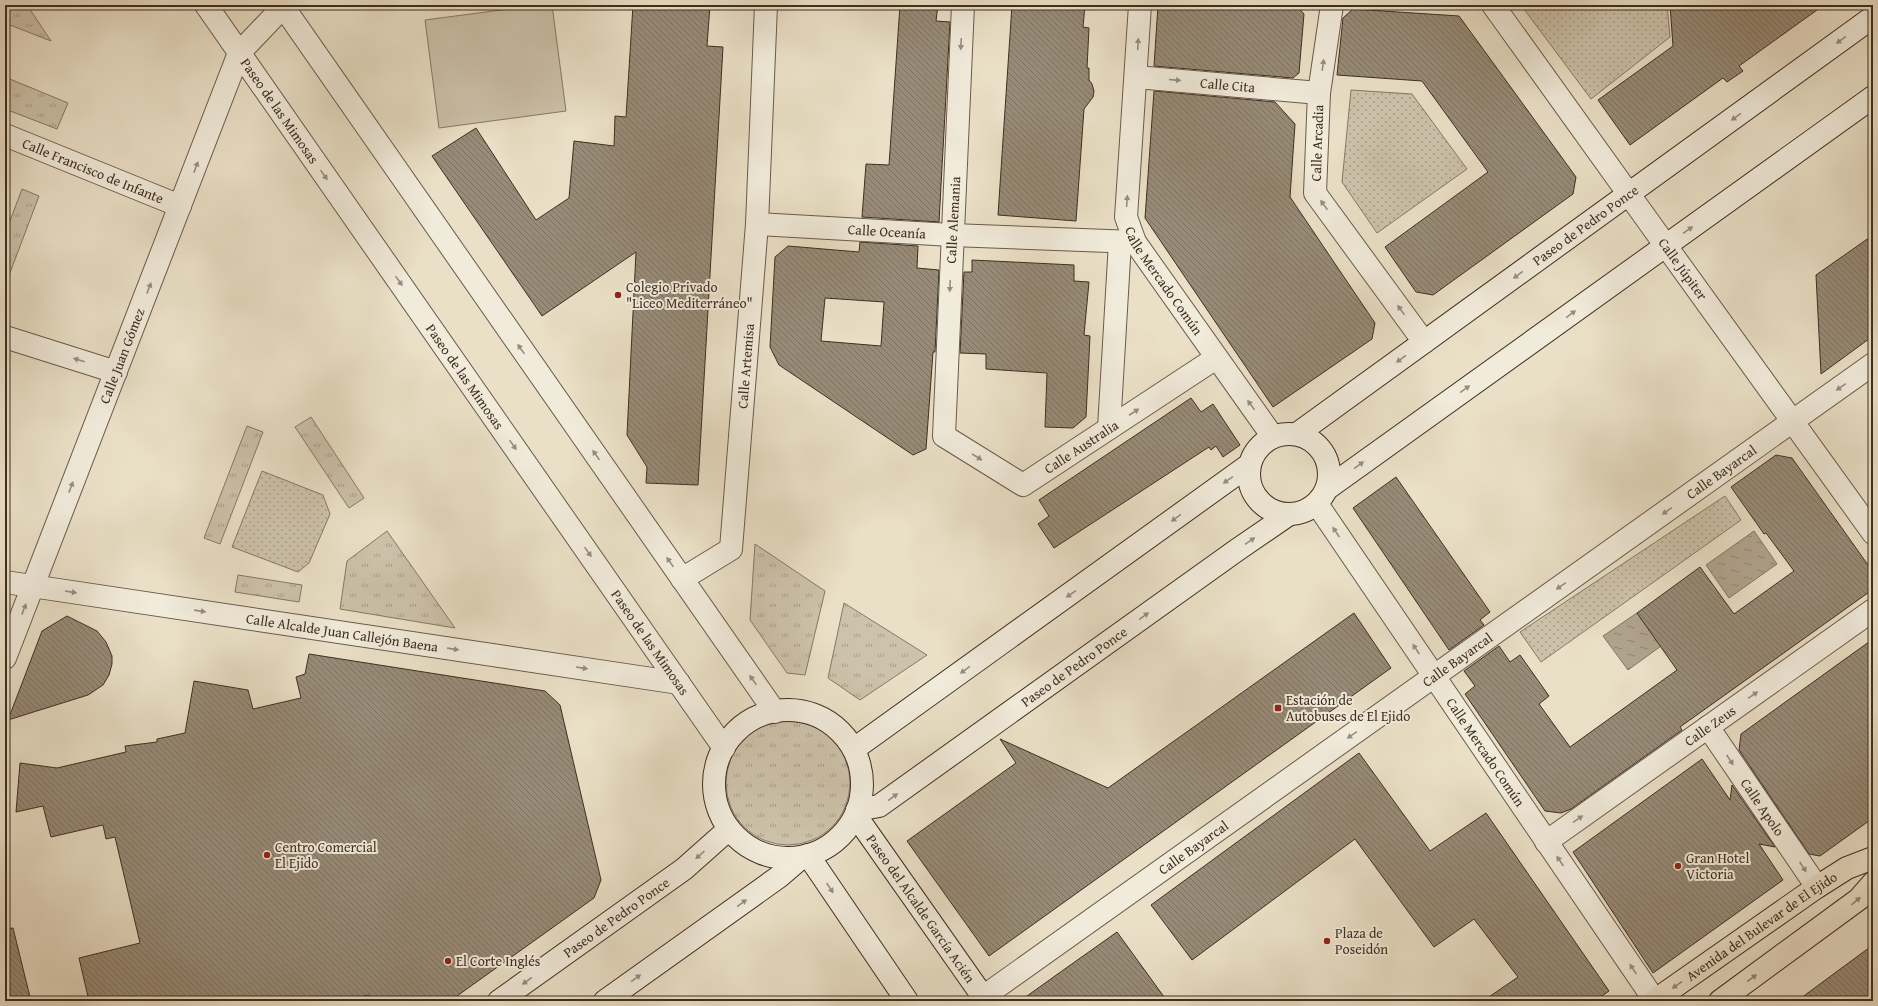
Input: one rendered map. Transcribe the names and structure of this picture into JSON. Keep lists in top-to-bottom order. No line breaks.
{"streets":{"main road":["Avenida del Bulevar de El Ejido"],"street":["Calle Cita","Paseo de las Mimosas","Calle Arcadia","Calle Francisco de Infante","Calle Alemania","Paseo de Pedro Ponce","Calle Oceanía","Calle Júpiter","Calle Mercado Común","Calle Juan Gómez","Calle Artemisa","Calle Australia","Calle Bayarcal","Calle Alcalde Juan Callejón Baena","Calle Zeus","Calle Apolo","Paseo del Alcalde García Acién"]},"crossings":[["Calle Cita","Calle Arcadia"],["Calle Cita","Calle Mercado Común"],["Paseo de las Mimosas","Calle Juan Gómez"],["Paseo de las Mimosas","Calle Alcalde Juan Callejón Baena"],["Calle Arcadia","Paseo de Pedro Ponce"],["Calle Francisco de Infante","Calle Juan Gómez"],["Calle Alemania","Calle Oceanía"],["Calle Alemania","Calle Australia"],["Paseo de Pedro Ponce","Calle Júpiter"],["Paseo de Pedro Ponce","Calle Mercado Común"],["Paseo de Pedro Ponce","Paseo del Alcalde García Acién"],["Calle Oceanía","Calle Mercado Común"],["Calle Oceanía","Calle Artemisa"],["Calle Júpiter","Calle Bayarcal"],["Calle Mercado Común","Calle Australia"],["Calle Mercado Común","Calle Bayarcal"],["Calle Mercado Común","Calle Zeus"],["Calle Mercado Común","Avenida del Bulevar de El Ejido"],["Calle Juan Gómez","Calle Alcalde Juan Callejón Baena"],["Calle Bayarcal","Paseo del Alcalde García Acién"],["Calle Zeus","Calle Apolo"],["Calle Apolo","Avenida del Bulevar de El Ejido"]],"one_way":["Calle Cita","Calle Arcadia","Calle Alemania","Calle Mercado Común","Calle Juan Gómez","Calle Bayarcal","Calle Alcalde Juan Callejón Baena","Calle Zeus","Calle Apolo"],"places":{"other":["Colegio Privado \"Liceo Mediterráneo\"","Centro Comercial El Ejido","Gran Hotel Victoria","Plaza de Poseidón","El Corte Inglés"],"transit":["Estación de Autobuses de El Ejido"]}}
